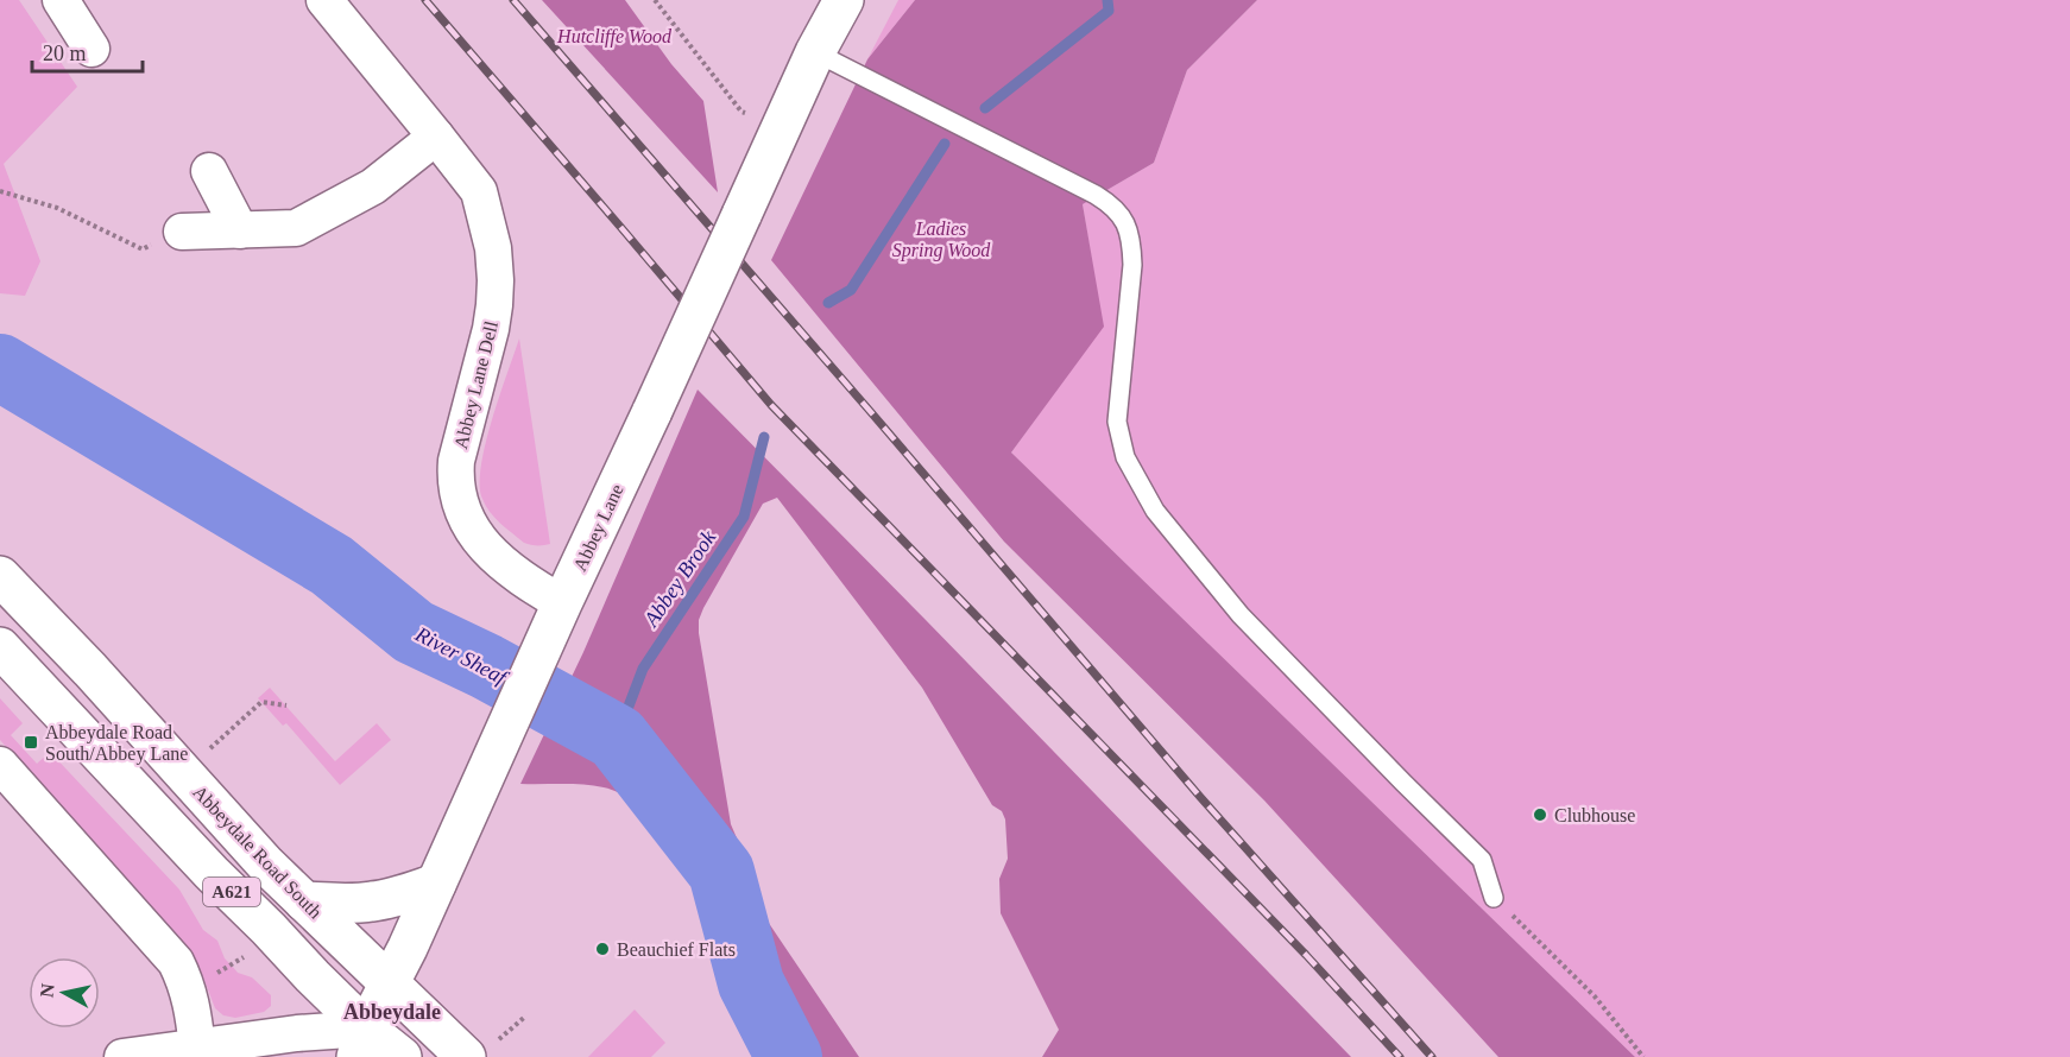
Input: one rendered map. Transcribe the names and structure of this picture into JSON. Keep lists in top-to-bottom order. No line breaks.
{"streets":{"main road":["Abbey Lane","Abbeydale Road South","A621"],"street":["Abbey Lane Dell"]},"crossings":[["Abbey Lane Dell","Abbey Lane"],["Abbey Lane","Abbeydale Road South"],["Abbey Lane","A621"]],"districts":["Abbeydale"],"water":["Abbey Brook","River Sheaf"],"parks":["Hutcliffe Wood","Ladies Spring Wood"],"places":{"transit":["Abbeydale Road South/Abbey Lane"],"other":["Clubhouse","Beauchief Flats"]},"scale_bar":"20 m","north":"left"}
